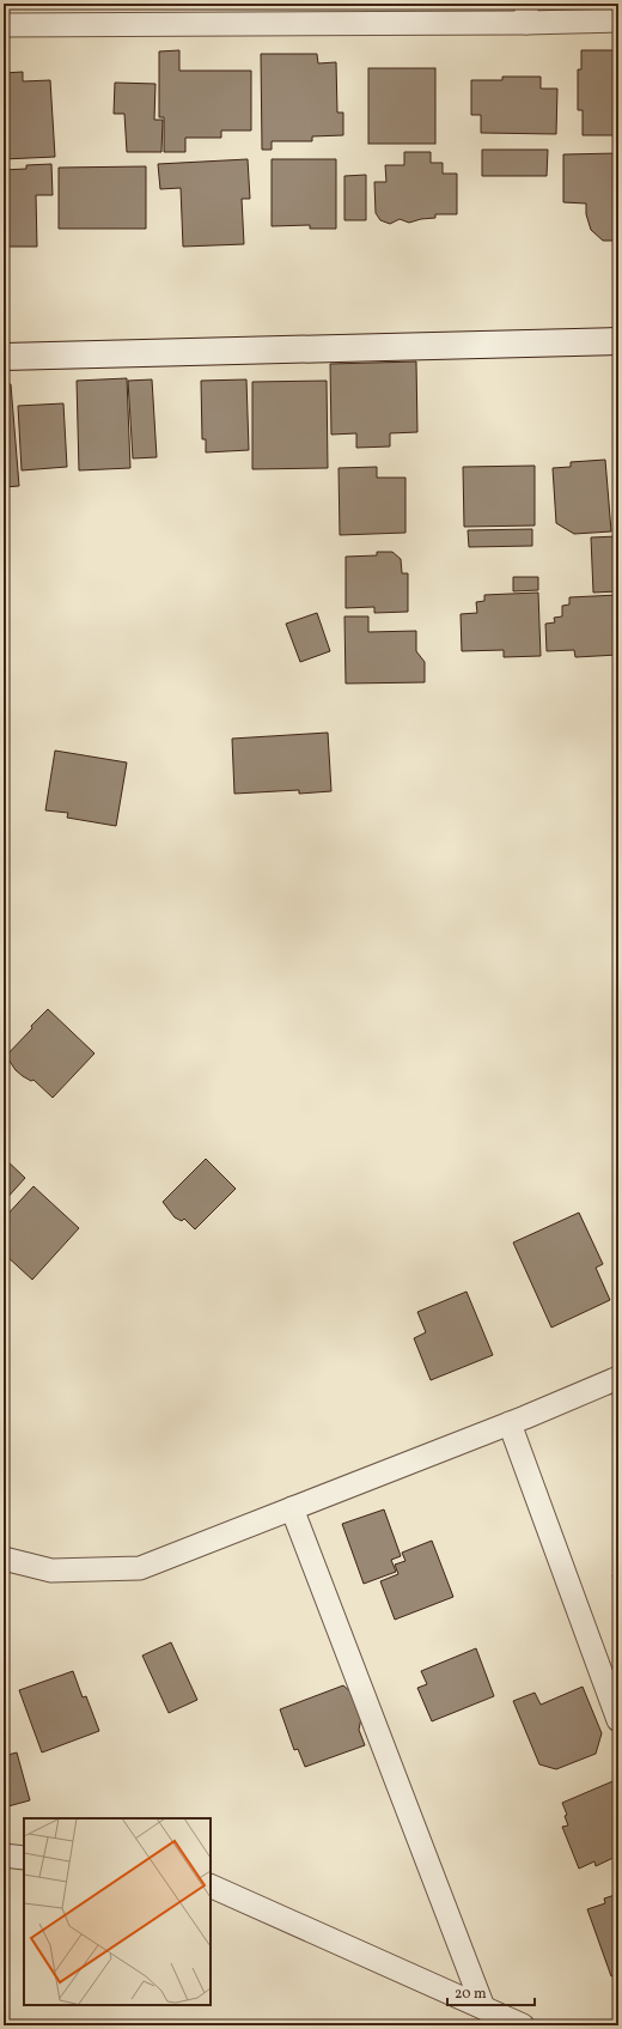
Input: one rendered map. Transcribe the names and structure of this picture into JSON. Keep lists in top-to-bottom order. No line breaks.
{"scale_bar":"20 m"}
